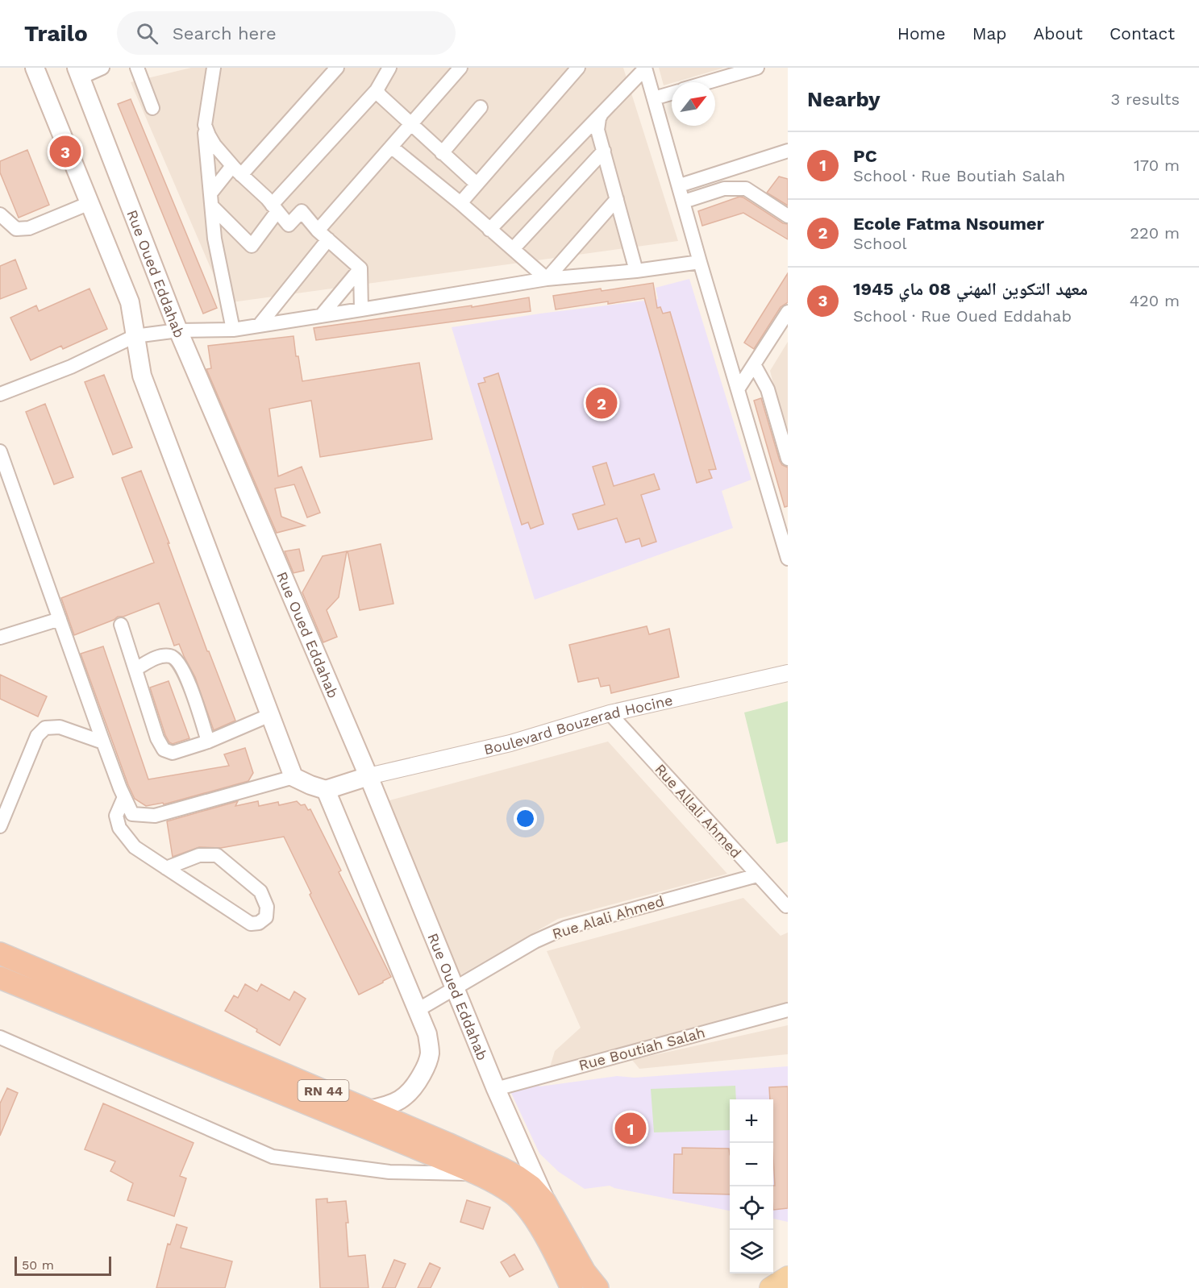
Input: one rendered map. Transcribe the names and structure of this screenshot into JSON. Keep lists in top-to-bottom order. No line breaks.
{"streets":{"highway":["RN 44"],"main road":["Rue Oued Eddahab"],"street":["Boulevard Bouzerad Hocine","Rue Allali Ahmed","Rue Alali Ahmed","Rue Boutiah Salah"]},"crossings":[["Rue Oued Eddahab","Boulevard Bouzerad Hocine"],["Rue Oued Eddahab","Rue Alali Ahmed"],["Rue Oued Eddahab","Rue Boutiah Salah"],["Rue Oued Eddahab","RN 44"],["Boulevard Bouzerad Hocine","Rue Allali Ahmed"],["Rue Allali Ahmed","Rue Alali Ahmed"]],"scale_bar":"50 m","north":"top right","page":{"header":"Trailo","search":"Search here","nav":["Home","Map","About","Contact"],"heading":["Nearby","3 results"],"list":[{"mark":"1","name":"PC","note":"School · Rue Boutiah Salah","value":"170 m"},{"mark":"2","name":"Ecole Fatma Nsoumer","note":"School","value":"220 m"},{"mark":"3","name":"معهد التكوين المهني 08 ماي 1945","note":"School · Rue Oued Eddahab","value":"420 m"}],"pins":["3","2","1"],"map_buttons":["+","−"],"scale":"50 m"}}
